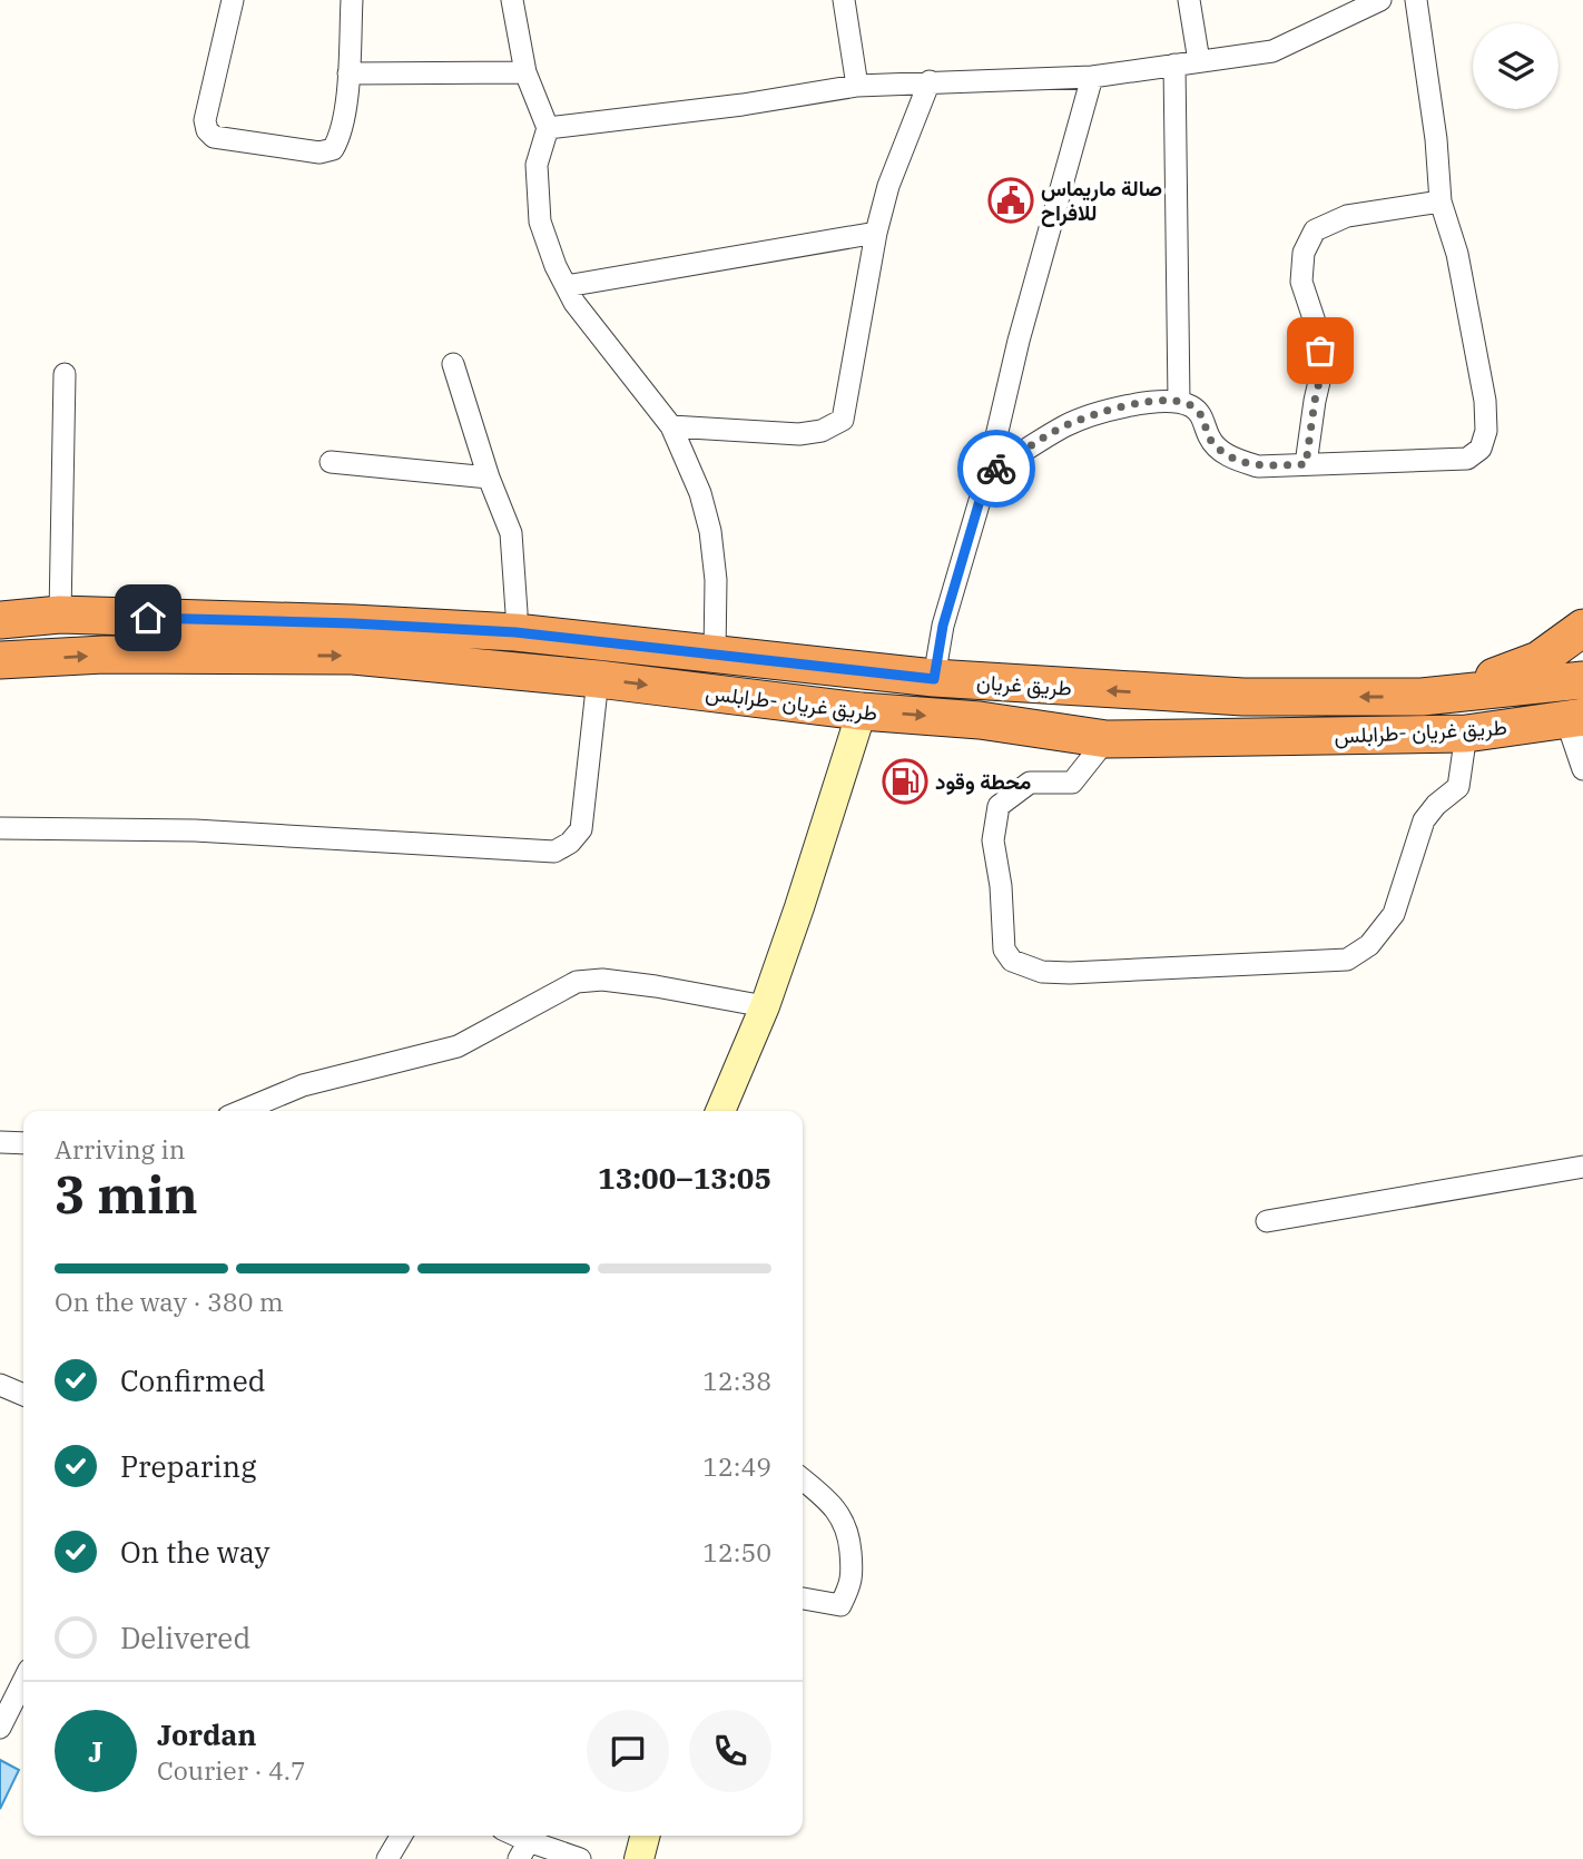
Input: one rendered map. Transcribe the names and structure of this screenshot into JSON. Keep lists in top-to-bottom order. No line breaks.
{"streets":{"highway":["طريق غريان","طريق غريان -طرابلس"]},"one_way":["طريق غريان -طرابلس"],"places":{"public building":["صالة ماريماس للافراح"],"fuel station":["محطة وقود"]},"page":{"heading":["3 min","Arriving in","13:00–13:05"],"panel":["Jordan","Courier · 4.7"],"bar":"On the way · 380 m","list":[["Confirmed","12:38"],["Preparing","12:49"],["On the way","12:50"],"Delivered"],"round":"J"}}
